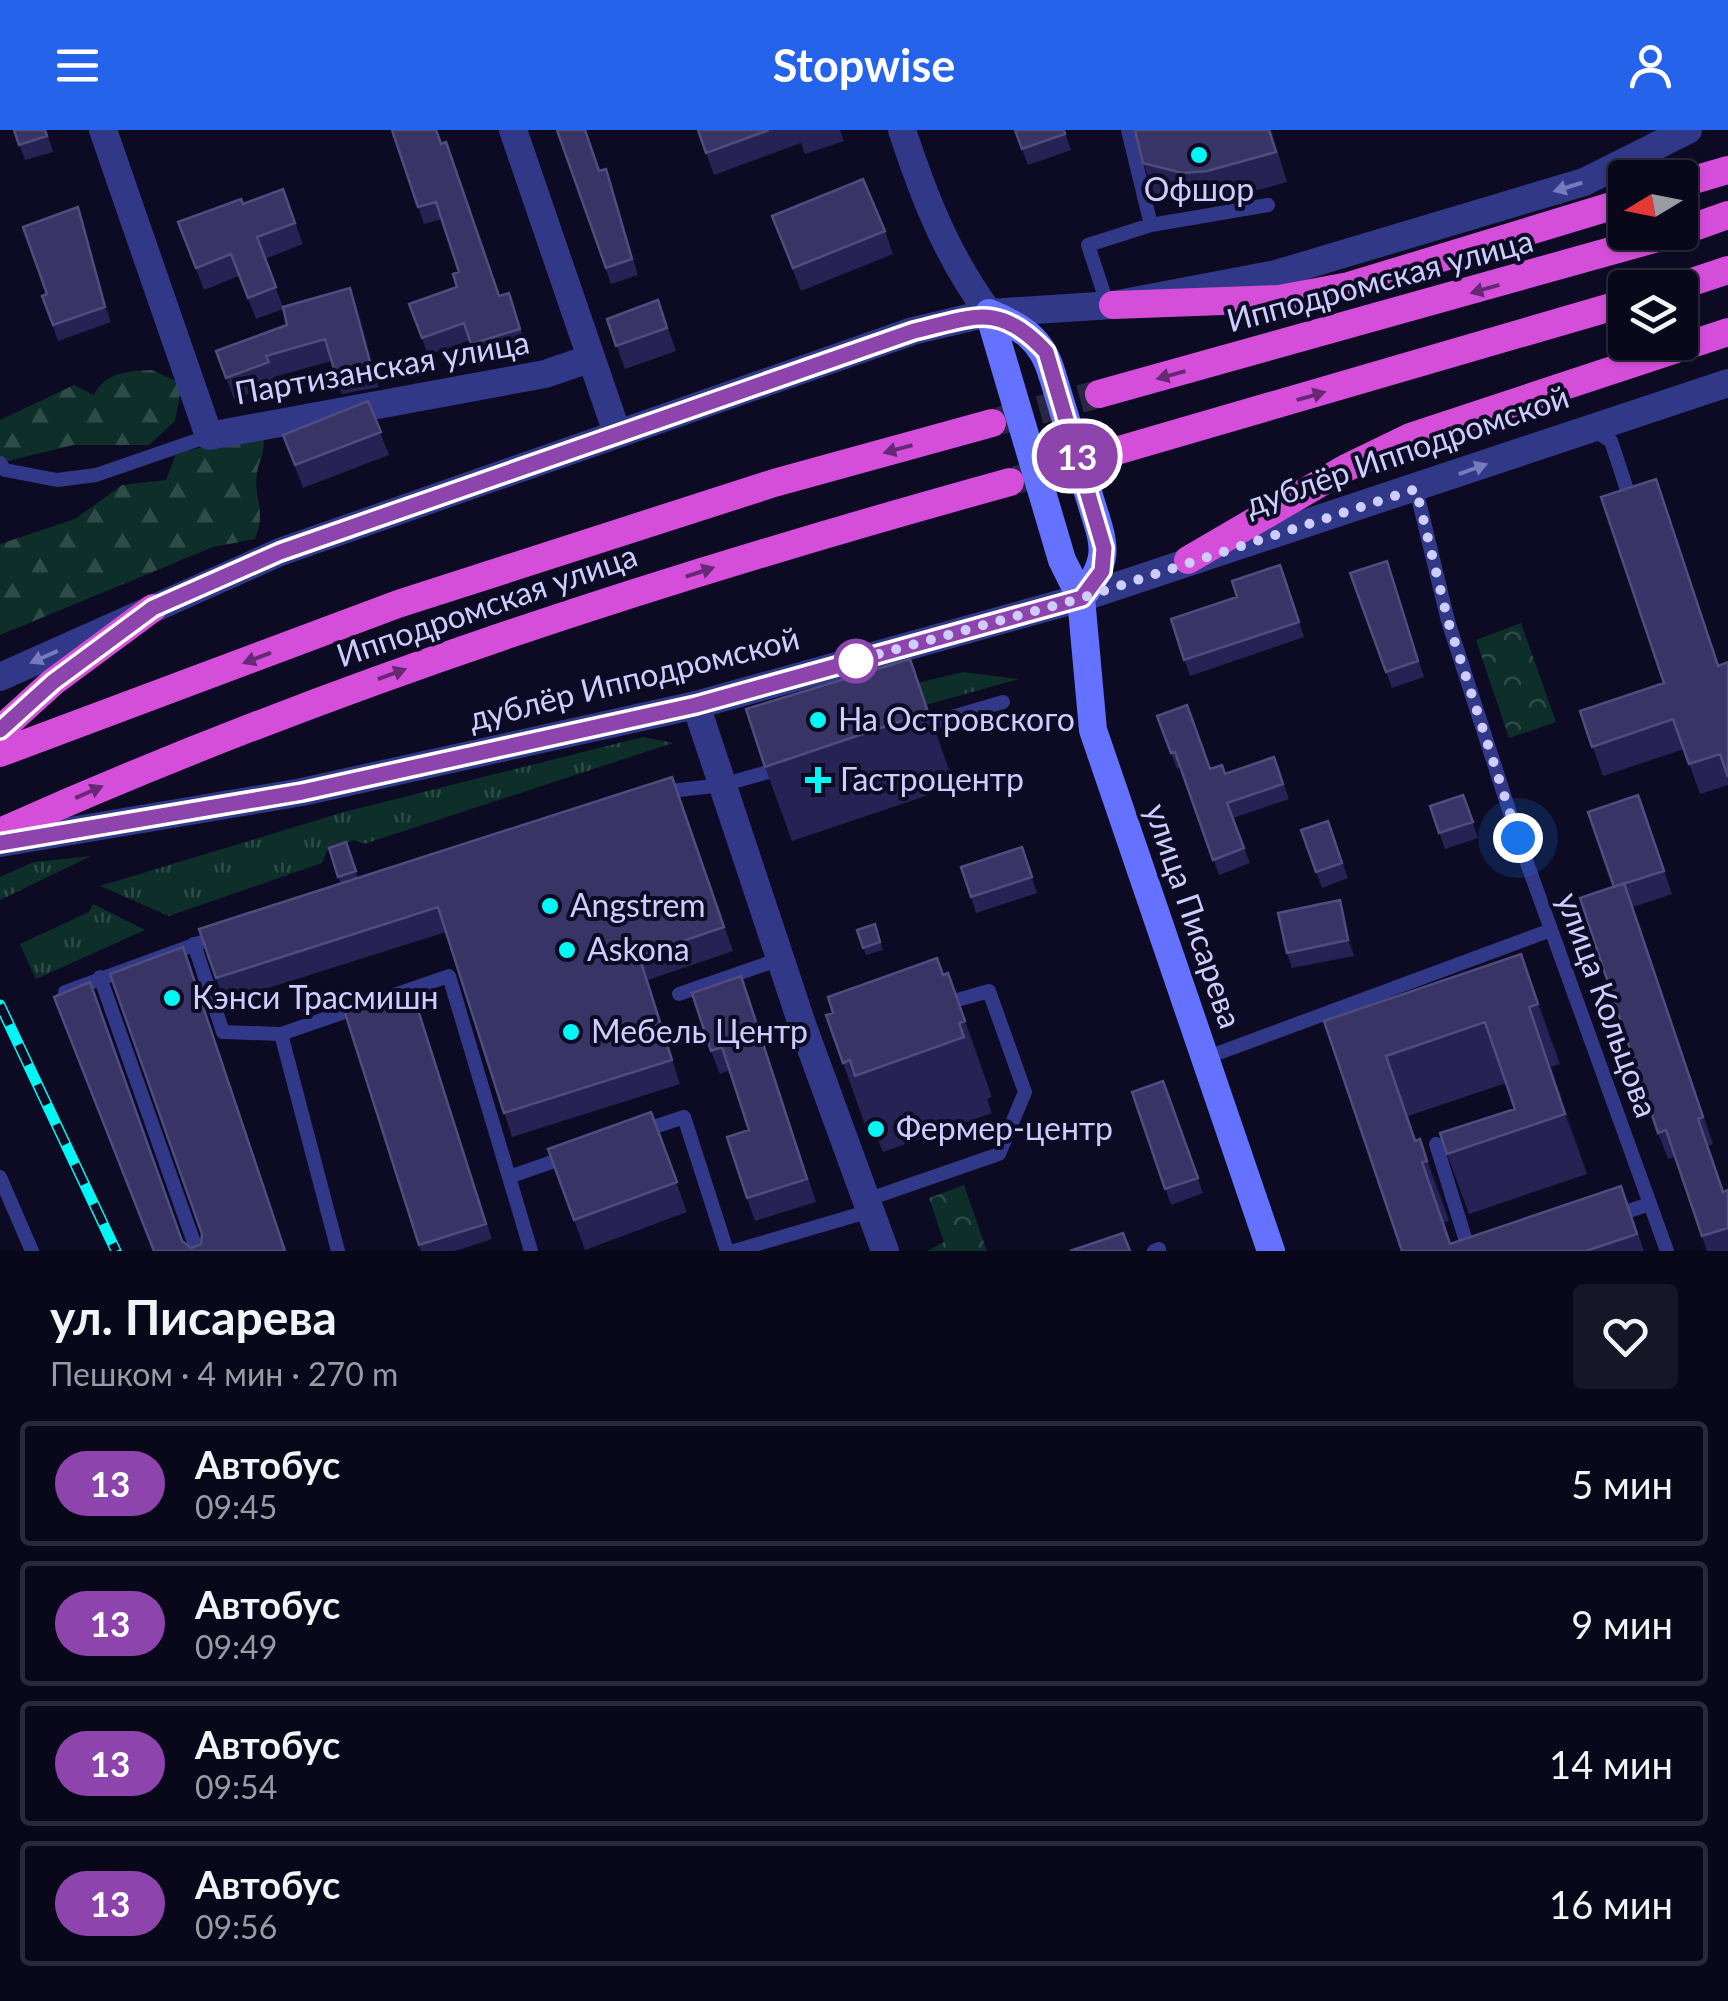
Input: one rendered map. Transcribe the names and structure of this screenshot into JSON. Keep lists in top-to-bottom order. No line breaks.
{"streets":{"highway":["Ипподромская улица"],"main road":["улица Писарева"],"street":["Партизанская улица","дублёр Ипподромской"],"lane":["улица Кольцова"]},"crossings":[["дублёр Ипподромской","улица Писарева"],["дублёр Ипподромской","улица Кольцова"]],"places":{"other":["Офшор","На Островского","Angstrem","Askona","Кэнси Трасмишн","Мебель Центр","Фермер-центр"],"health":["Гастроцентр"]},"lines":["bus line 13"],"north":"left","page":{"header":"Stopwise","on_map":"13","heading":["ул. Писарева","Пешком · 4 мин · 270 m"],"list":[{"mark":"13","name":"Автобус","note":"09:45","value":"5 мин"},{"mark":"13","name":"Автобус","note":"09:49","value":"9 мин"},{"mark":"13","name":"Автобус","note":"09:54","value":"14 мин"},{"mark":"13","name":"Автобус","note":"09:56","value":"16 мин"}]}}
